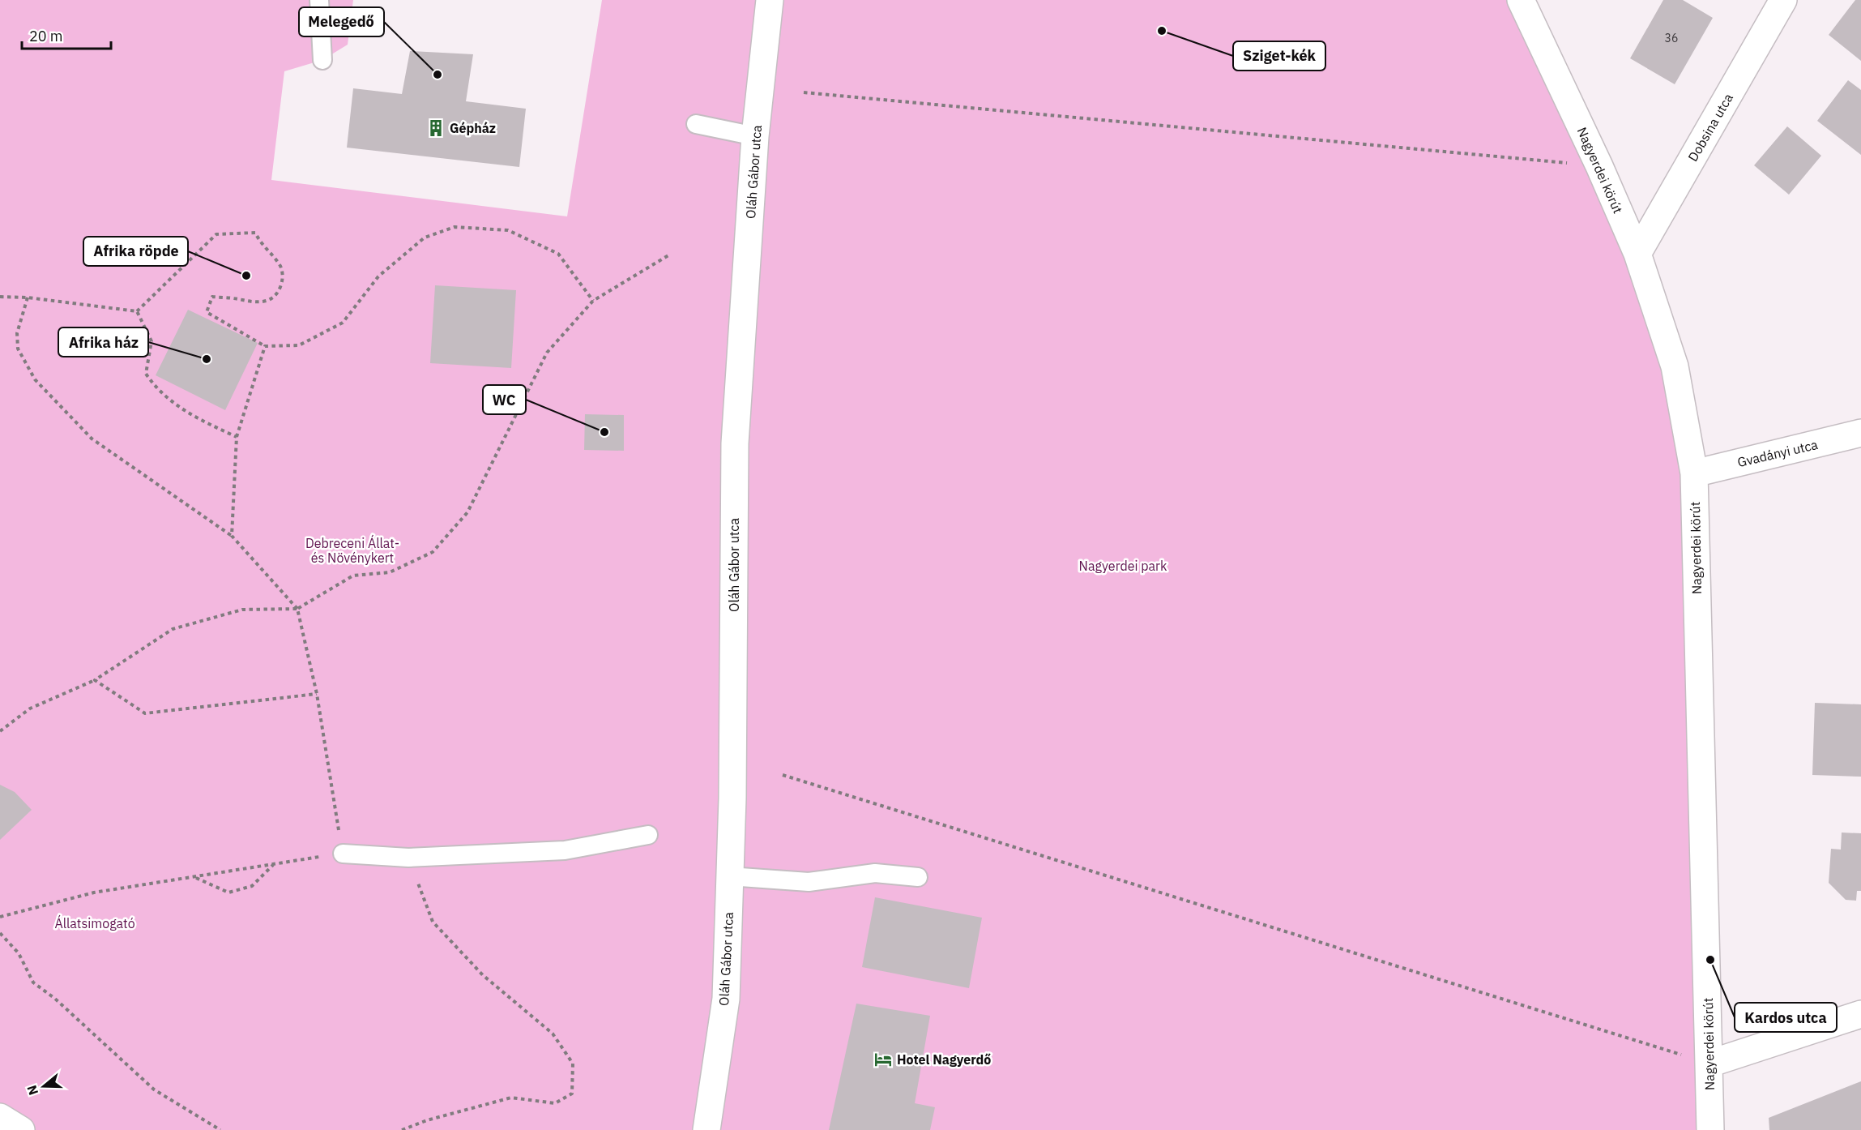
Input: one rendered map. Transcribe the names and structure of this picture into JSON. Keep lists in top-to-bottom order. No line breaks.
{"streets":{"street":["Dobsina utca","Nagyerdei körút","Oláh Gábor utca","Gvadányi utca"]},"crossings":[["Dobsina utca","Nagyerdei körút"],["Nagyerdei körút","Gvadányi utca"]],"parks":["Debreceni Állat- és Növénykert","Nagyerdei park","Állatsimogató"],"places":{"other":["Sziget-kék","Melegedő","Afrika röpde","Afrika ház","WC","Kardos utca"],"building":["Gépház"],"hotel":["Hotel Nagyerdő"]},"house_numbers":["36"],"scale_bar":"20 m","north":"left"}
